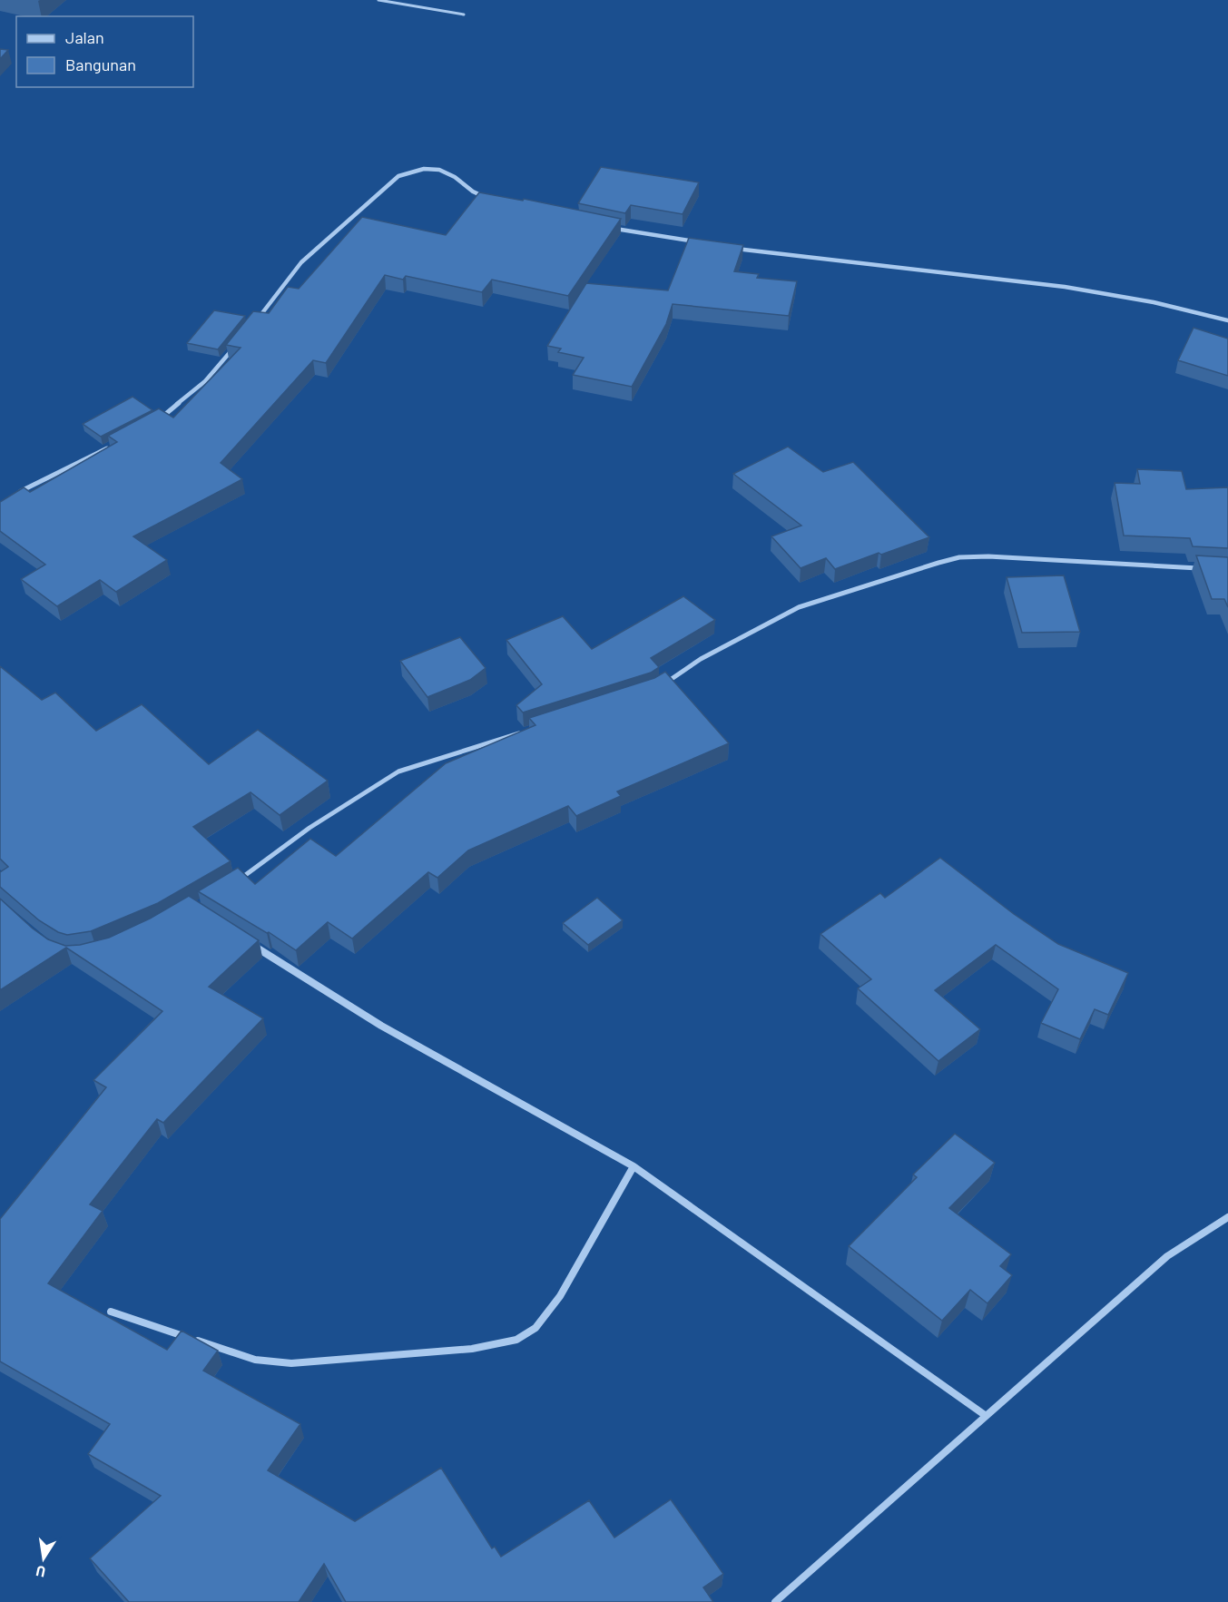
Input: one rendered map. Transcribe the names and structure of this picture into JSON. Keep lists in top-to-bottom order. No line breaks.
{"legend":["Jalan","Bangunan"],"north":"bottom"}
